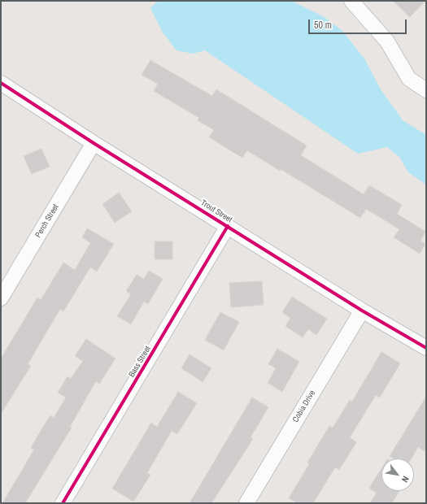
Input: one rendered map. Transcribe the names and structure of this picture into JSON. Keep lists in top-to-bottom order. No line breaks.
{"streets":{"street":["Trout Street","Perch Street","Bass Street","Cobia Drive"]},"crossings":[["Trout Street","Perch Street"],["Trout Street","Bass Street"],["Trout Street","Cobia Drive"]],"scale_bar":"50 m","north":"bottom right"}
